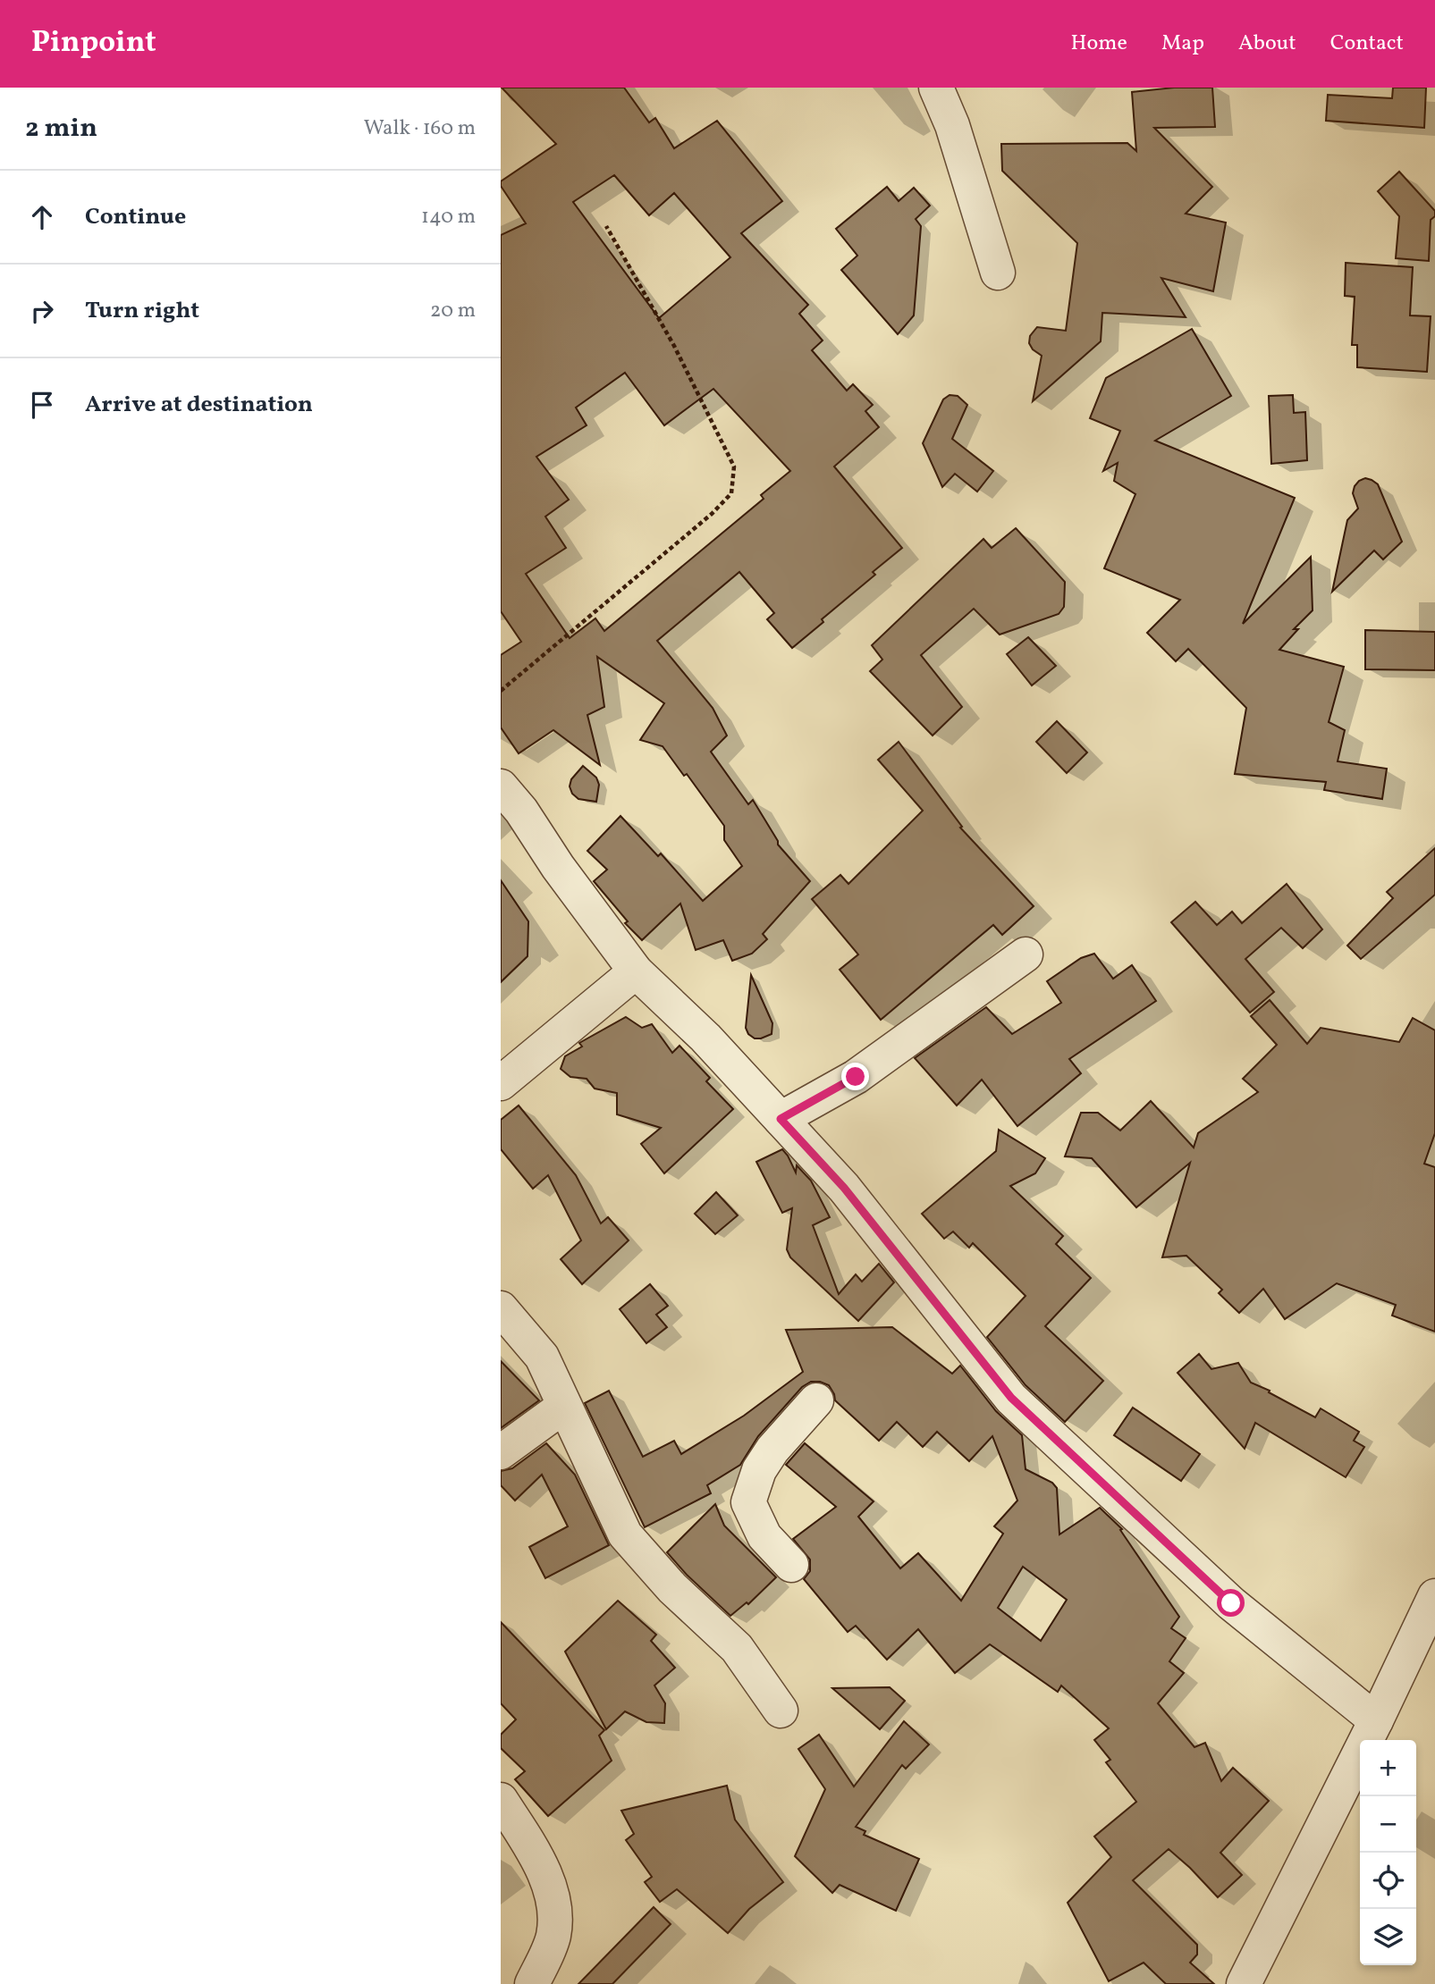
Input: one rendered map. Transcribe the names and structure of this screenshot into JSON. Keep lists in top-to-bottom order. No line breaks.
{"page":{"header":"Pinpoint","nav":["Home","Map","About","Contact"],"heading":["2 min","Walk · 160 m"],"list":[["Continue","140 m"],["Turn right","20 m"],"Arrive at destination"],"map_buttons":["+","−"]}}
